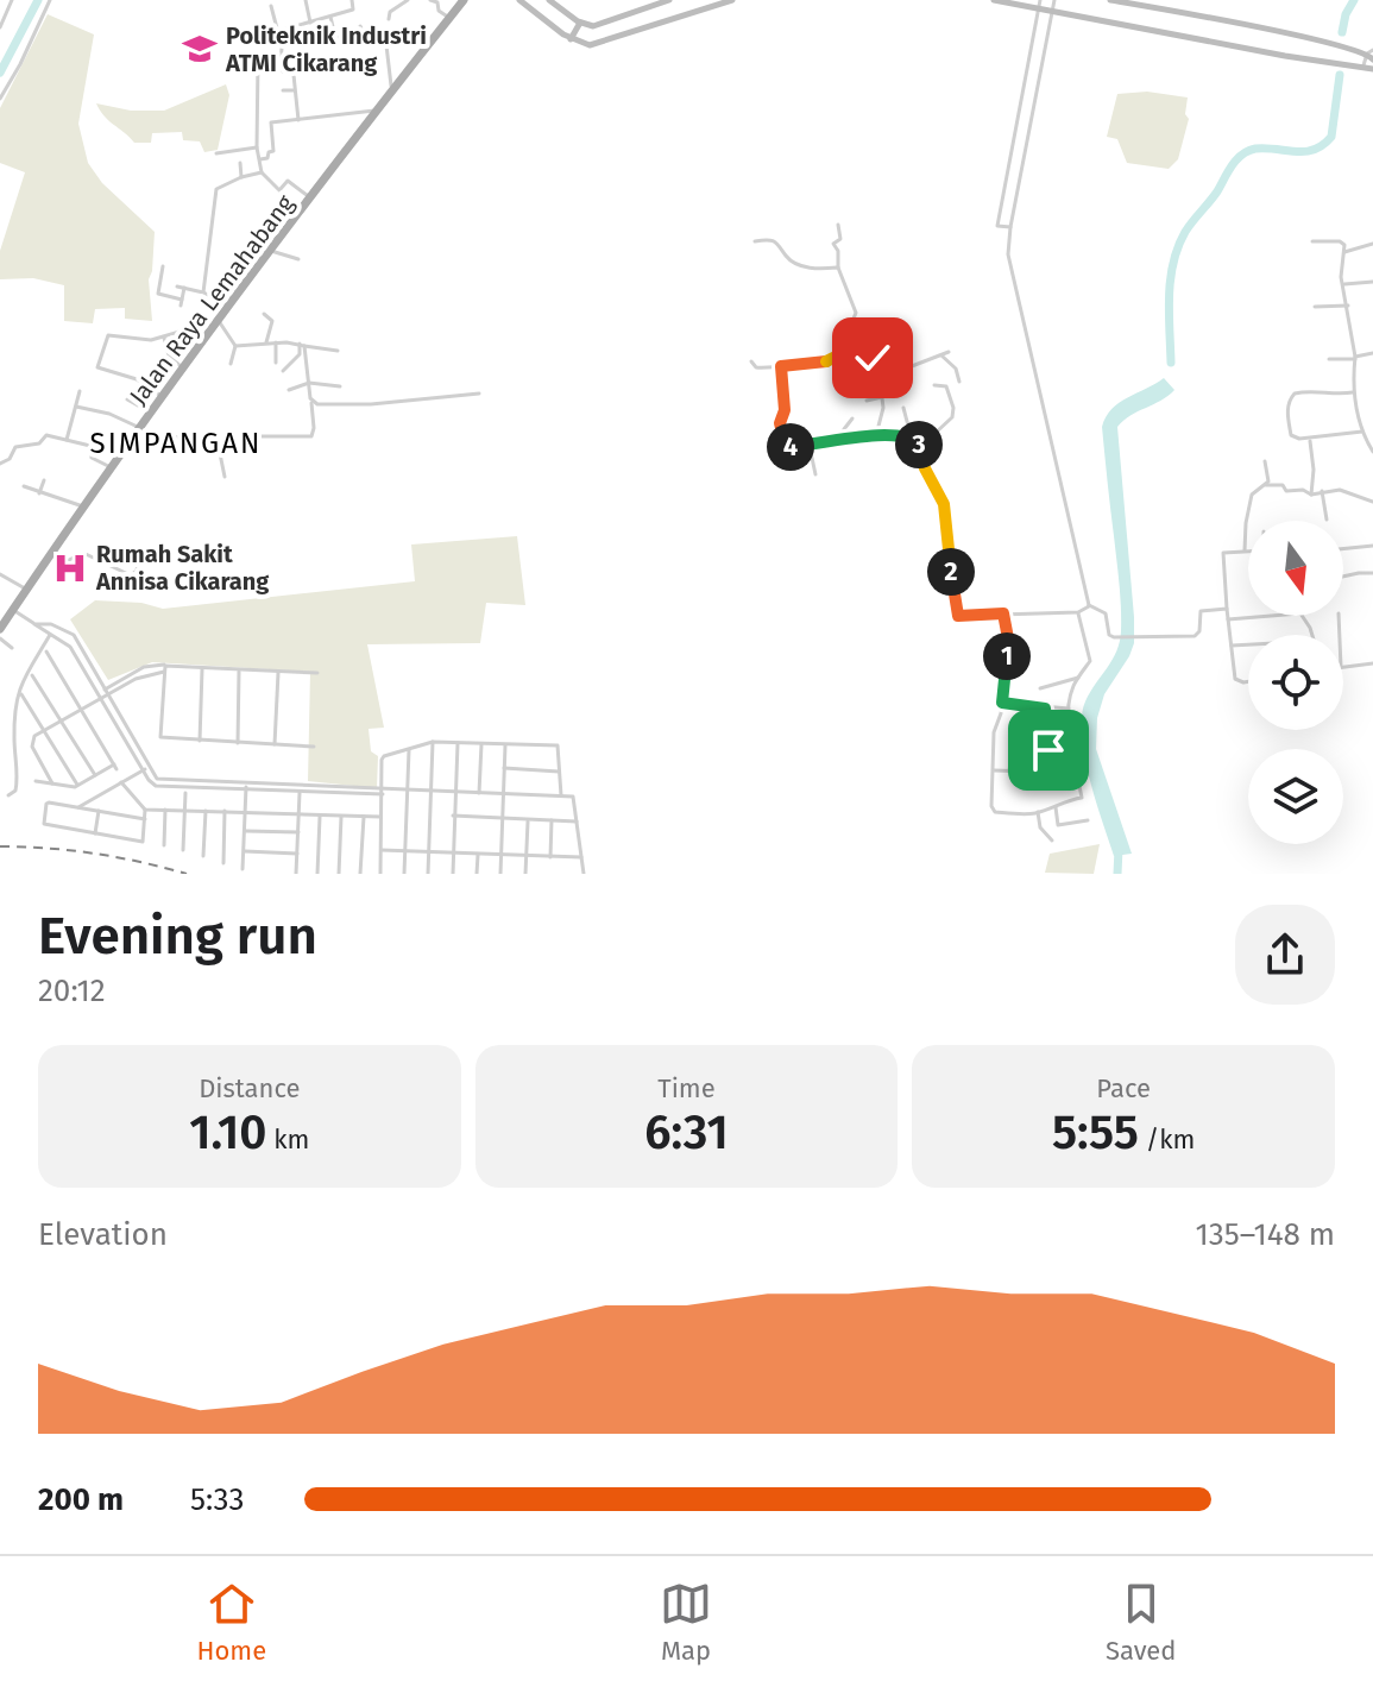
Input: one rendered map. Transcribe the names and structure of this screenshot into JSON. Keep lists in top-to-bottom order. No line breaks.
{"streets":{"main road":["Jalan Raya Lemahabang"]},"districts":["SIMPANGAN"],"places":{"school or university":["Politeknik Industri ATMI Cikarang"],"hospital":["Rumah Sakit Annisa Cikarang"]},"north":"bottom","page":{"pins":["3","4","2","1"],"heading":["Evening run","20:12"],"stats":[["Distance","1.10 km"],["Time","6:31"],["Pace","5:55 /km"]],"chart":["Elevation","135–148 m"],"list":[{"name":"200 m","note":"5:33"}],"tabs":["Home","Map","Saved"]}}
